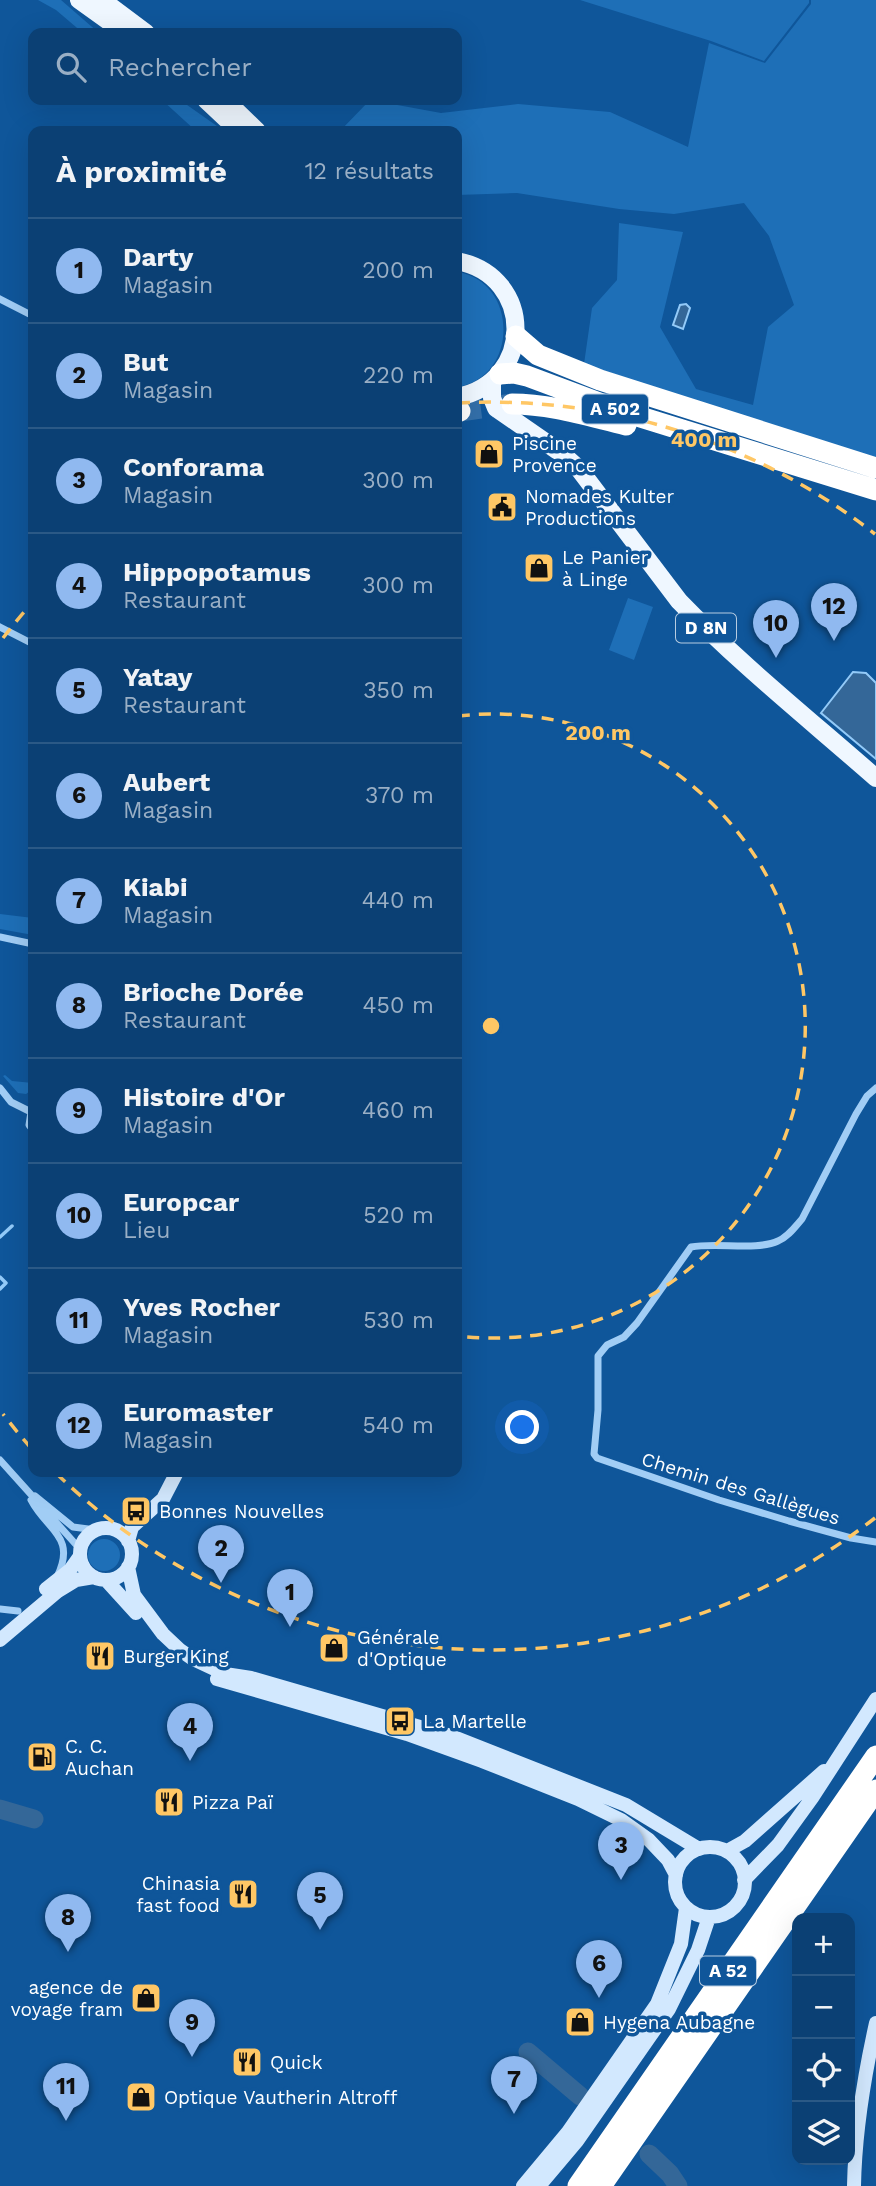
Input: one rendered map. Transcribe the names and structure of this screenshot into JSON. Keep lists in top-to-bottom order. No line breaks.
{"streets":{"highway":["A 502","A 52"],"main road":["D 8N"],"street":["Chemin des Gallègues"]},"crossings":[["A 502","D 8N"]],"places":{"shop":["Piscine Provence","Le Panier à Linge","Générale d'Optique","agence de voyage fram","Hygena Aubagne","Optique Vautherin Altroff"],"public building":["Nomades Kulter Productions"],"bus stop":["Bonnes Nouvelles","La Martelle"],"restaurant":["Burger King","Pizza Paï","Chinasia fast food","Quick"],"fuel station":["C. C. Auchan"]},"page":{"search":"Rechercher","heading":["À proximité","12 résultats"],"list":[{"mark":"1","name":"Darty","note":"Magasin","value":"200 m"},{"mark":"2","name":"But","note":"Magasin","value":"220 m"},{"mark":"3","name":"Conforama","note":"Magasin","value":"300 m"},{"mark":"4","name":"Hippopotamus","note":"Restaurant","value":"300 m"},{"mark":"5","name":"Yatay","note":"Restaurant","value":"350 m"},{"mark":"6","name":"Aubert","note":"Magasin","value":"370 m"},{"mark":"7","name":"Kiabi","note":"Magasin","value":"440 m"},{"mark":"8","name":"Brioche Dorée","note":"Restaurant","value":"450 m"},{"mark":"9","name":"Histoire d'Or","note":"Magasin","value":"460 m"},{"mark":"10","name":"Europcar","note":"Lieu","value":"520 m"},{"mark":"11","name":"Yves Rocher","note":"Magasin","value":"530 m"},{"mark":"12","name":"Euromaster","note":"Magasin","value":"540 m"}],"pins":["12","10","2","1","4","3","5","8","6","9","7","11"],"map_buttons":["+","−"]},"rings":["400 m","200 m"]}
